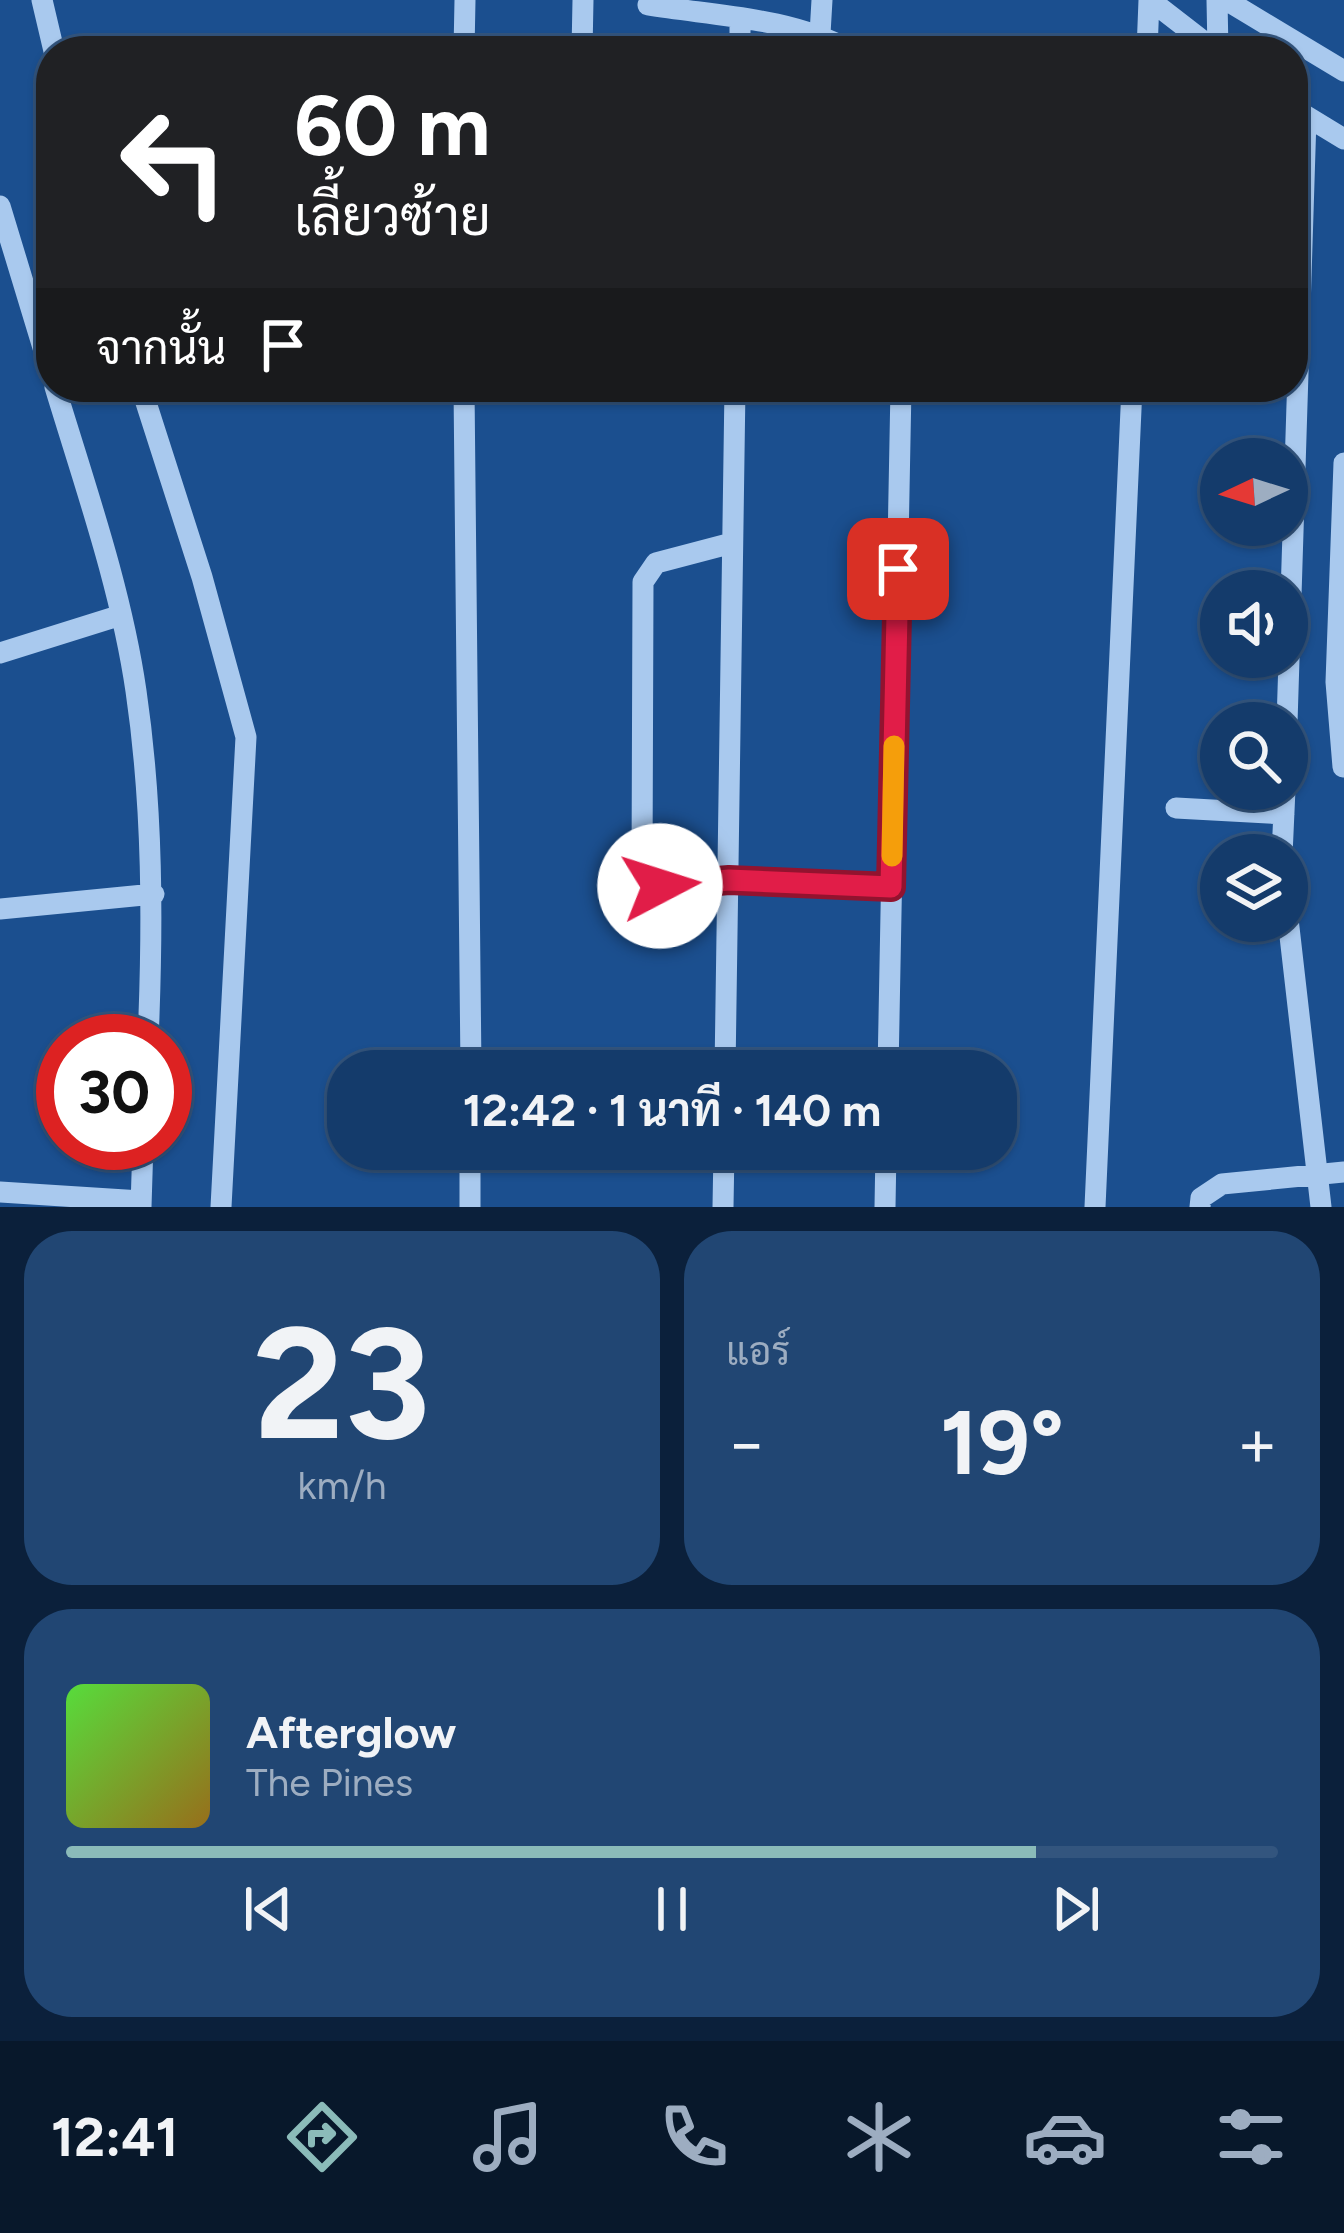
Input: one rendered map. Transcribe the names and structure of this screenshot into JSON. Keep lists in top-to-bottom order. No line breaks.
{"north":"left","page":{"turn":["60 m","เลี้ยวซ้าย"],"then":"จากนั้น","limit":"30","trip":"12:42 · 1 นาที · 140 m","tile":[["23","km/h"],"แอร์"],"heat":["−","19°","+"],"song":["Afterglow","The Pines"],"tabs":"12:41"}}
